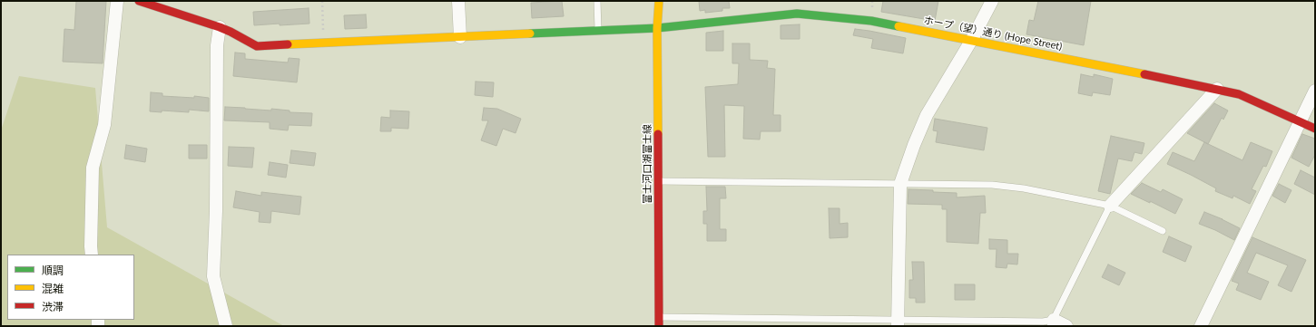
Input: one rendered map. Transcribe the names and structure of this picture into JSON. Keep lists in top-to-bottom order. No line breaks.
{"streets":{"street":["ホープ（望）通り (Hope Street)","富士河口湖富士線"]},"crossings":[["ホープ（望）通り (Hope Street)","富士河口湖富士線"]],"legend":["順調","混雑","渋滞"]}
